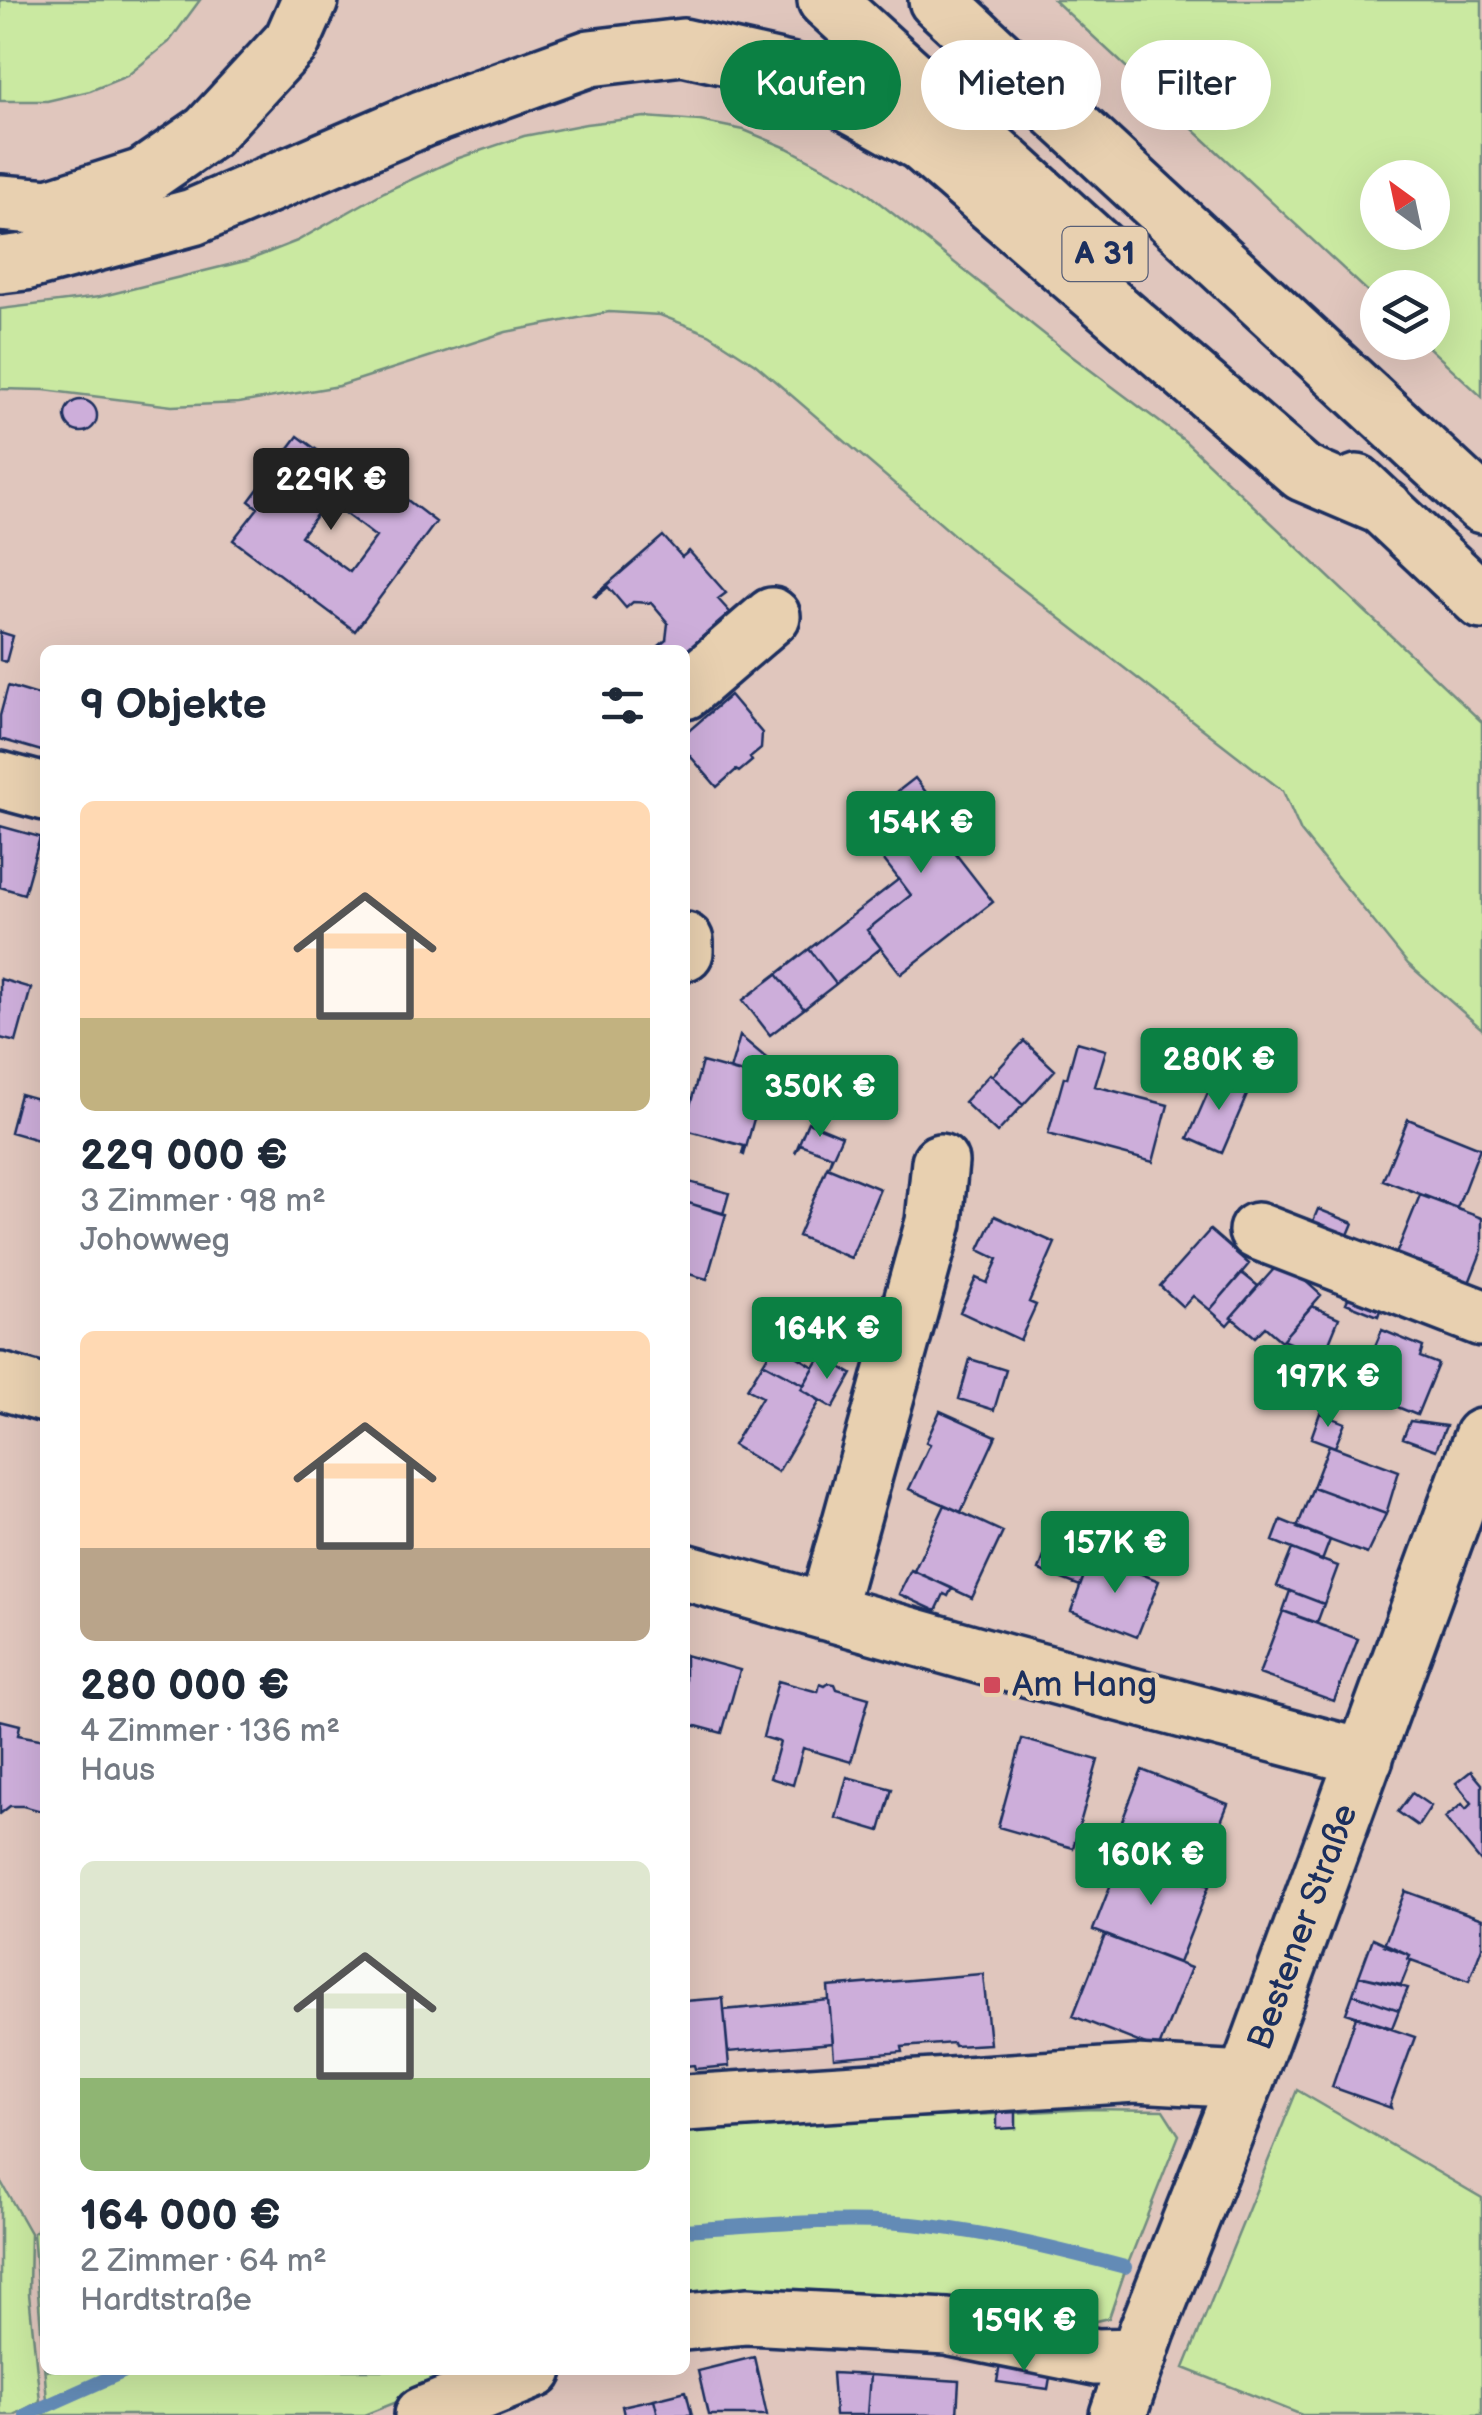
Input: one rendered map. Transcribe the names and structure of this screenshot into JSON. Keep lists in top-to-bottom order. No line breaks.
{"streets":{"main road":["A 31","Bestener Straße"]},"places":{"transit":["Am Hang"]},"north":"top left","page":{"chip":["Kaufen","Mieten","Filter"],"price":["229K €","154K €","280K €","350K €","164K €","197K €","157K €","160K €","159K €"],"heading":"9 Objekte","list":[{"name":"229 000 €","note":"3 Zimmer · 98 m² · Johowweg"},{"name":"280 000 €","note":"4 Zimmer · 136 m² · Haus"},{"name":"164 000 €","note":"2 Zimmer · 64 m² · Hardtstraße"}]}}
